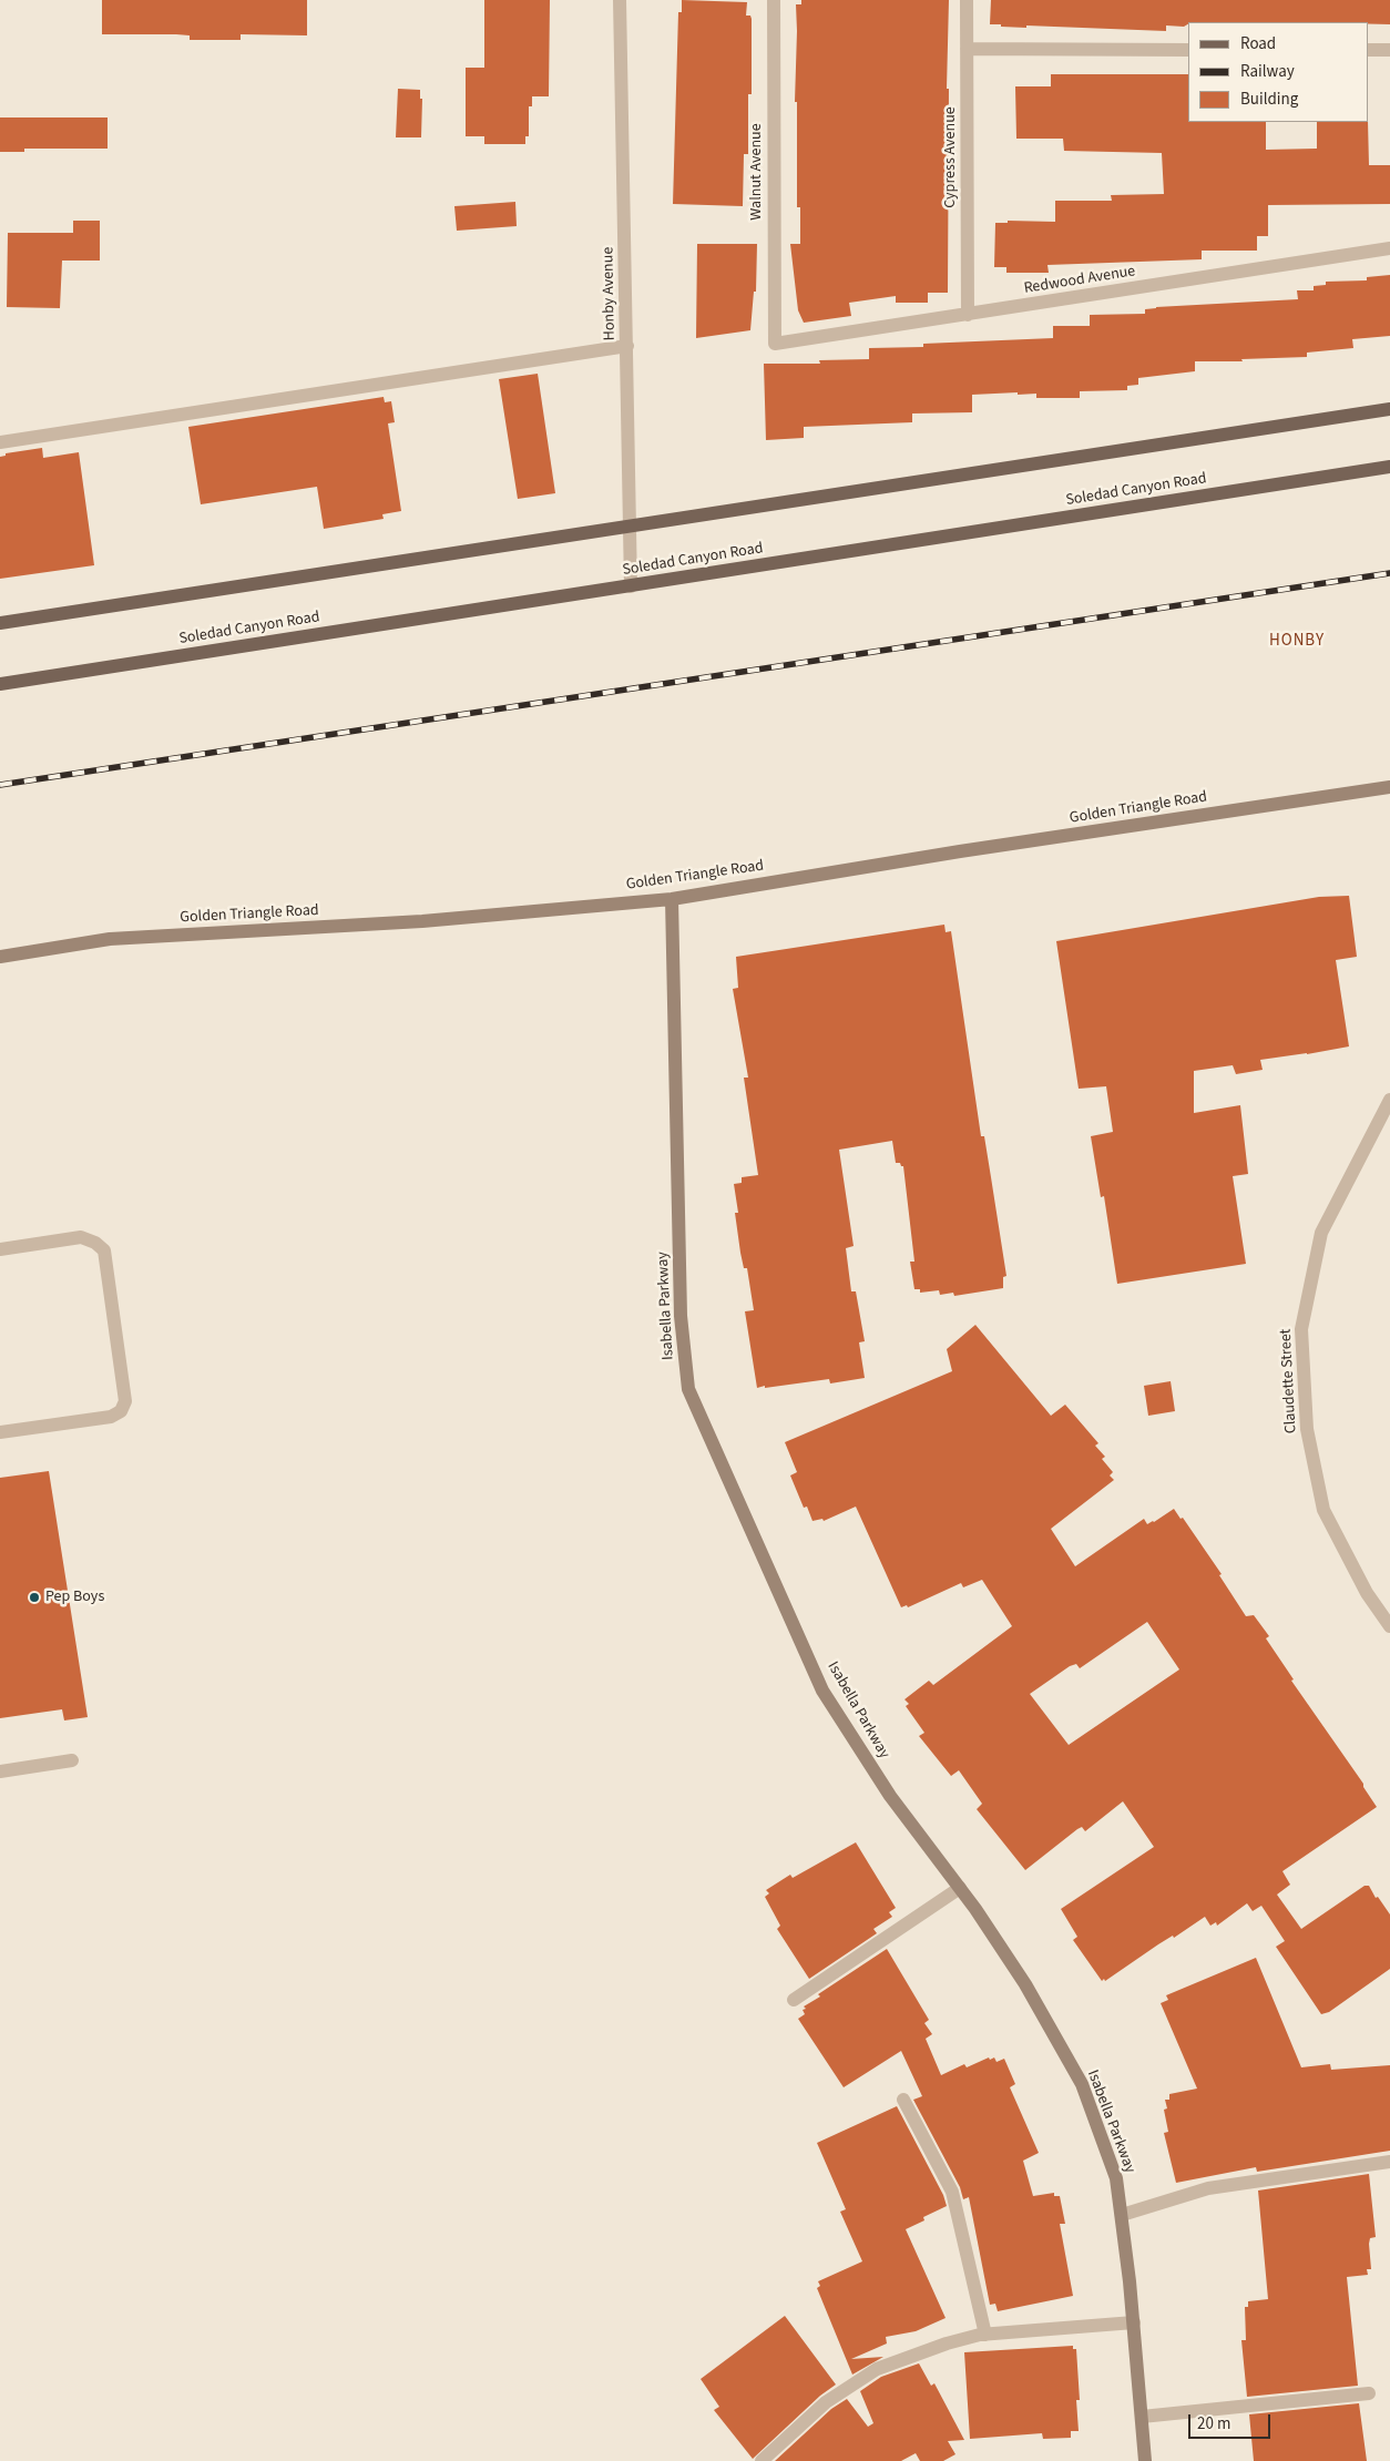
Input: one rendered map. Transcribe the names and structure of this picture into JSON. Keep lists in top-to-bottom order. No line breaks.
{"streets":{"main road":["Soledad Canyon Road"],"street":["Cypress Avenue","Walnut Avenue","Redwood Avenue","Honby Avenue","Golden Triangle Road","Isabella Parkway","Claudette Street"]},"crossings":[["Cypress Avenue","Redwood Avenue"],["Walnut Avenue","Redwood Avenue"],["Honby Avenue","Soledad Canyon Road"],["Golden Triangle Road","Isabella Parkway"]],"districts":["HONBY"],"places":["Pep Boys"],"legend":["Road","Railway","Building"],"scale_bar":"20 m"}
